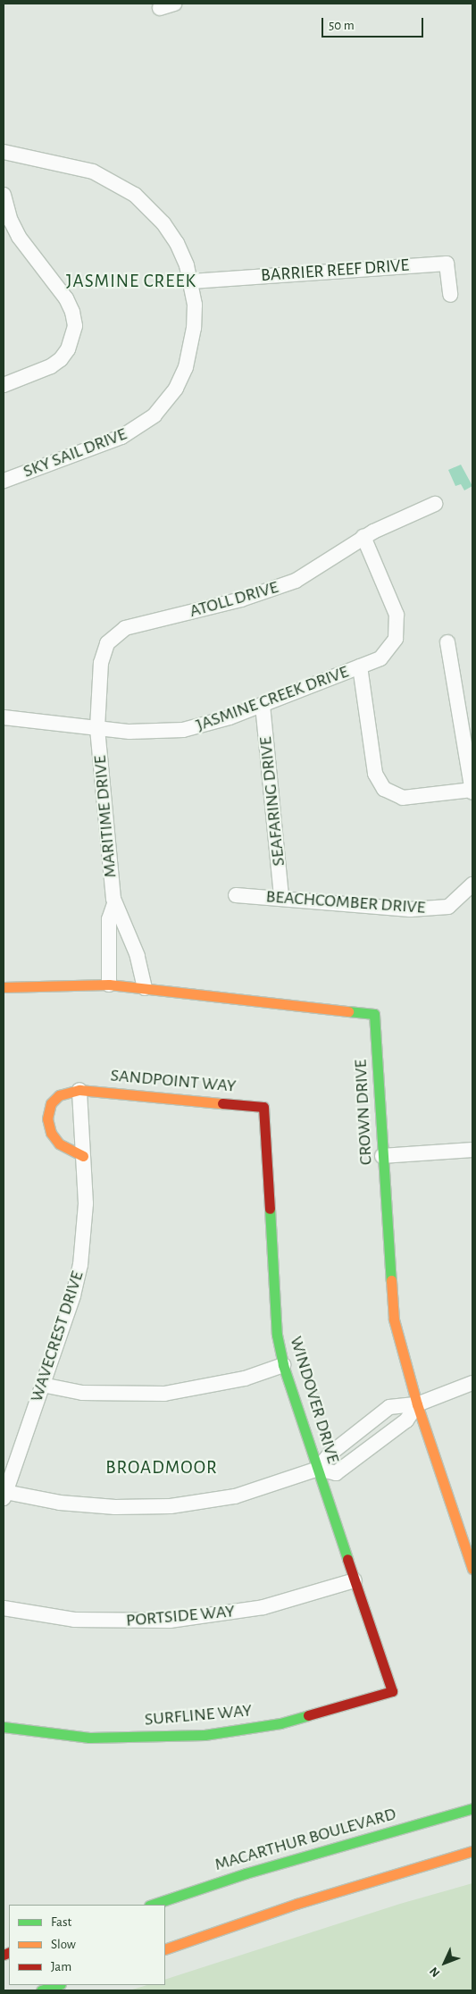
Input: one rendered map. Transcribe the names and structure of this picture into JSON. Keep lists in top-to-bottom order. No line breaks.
{"streets":{"street":["BARRIER REEF DRIVE","SKY SAIL DRIVE","ATOLL DRIVE","JASMINE CREEK DRIVE","SEAFARING DRIVE","MARITIME DRIVE","BEACHCOMBER DRIVE","SANDPOINT WAY","CROWN DRIVE","WAVECREST DRIVE","WINDOVER DRIVE","PORTSIDE WAY","SURFLINE WAY","MACARTHUR BOULEVARD"]},"crossings":[["BARRIER REEF DRIVE","SKY SAIL DRIVE"],["ATOLL DRIVE","JASMINE CREEK DRIVE"],["ATOLL DRIVE","MARITIME DRIVE"],["JASMINE CREEK DRIVE","SEAFARING DRIVE"],["JASMINE CREEK DRIVE","MARITIME DRIVE"],["SEAFARING DRIVE","BEACHCOMBER DRIVE"],["MARITIME DRIVE","CROWN DRIVE"],["SANDPOINT WAY","WAVECREST DRIVE"],["SANDPOINT WAY","WINDOVER DRIVE"],["WINDOVER DRIVE","PORTSIDE WAY"],["WINDOVER DRIVE","SURFLINE WAY"]],"districts":["JASMINE CREEK","BROADMOOR"],"legend":["Fast","Slow","Jam"],"scale_bar":"50 m","north":"bottom left"}
